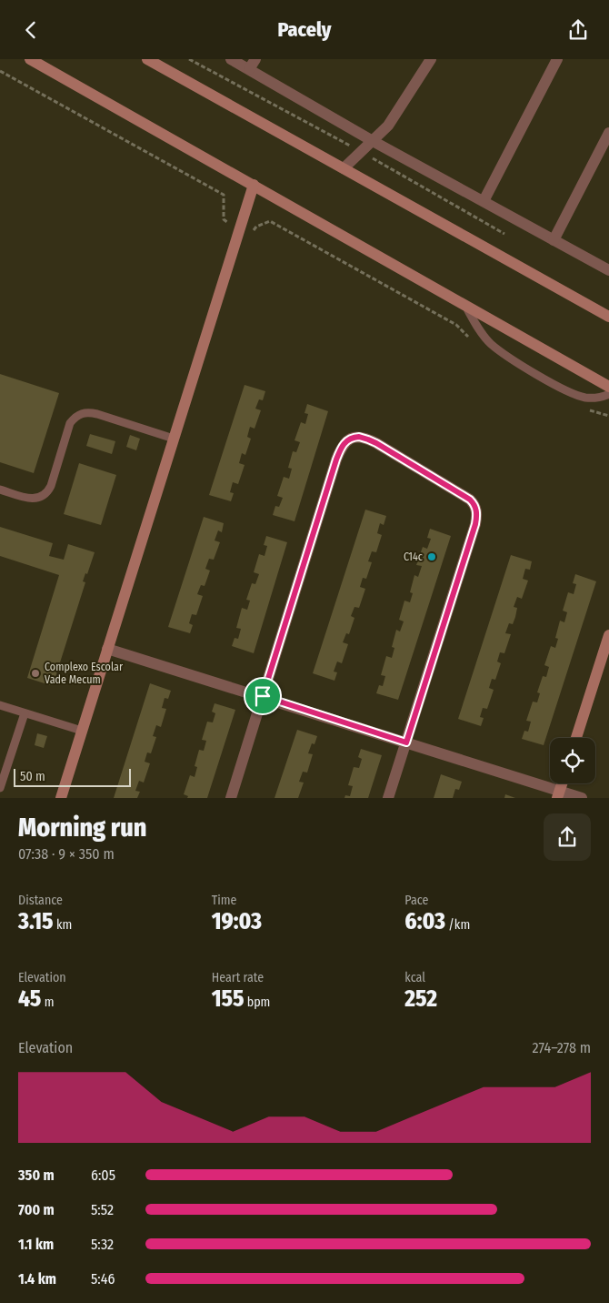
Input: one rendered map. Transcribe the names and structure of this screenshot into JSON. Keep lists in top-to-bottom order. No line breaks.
{"places":["C14c","Complexo Escolar Vade Mecum"],"scale_bar":"50 m","page":{"header":"Pacely","scale":"50 m","heading":["Morning run","07:38 · 9 × 350 m"],"stats":[["Distance","3.15 km"],["Time","19:03"],["Pace","6:03 /km"],["Elevation","45 m"],["Heart rate","155 bpm"],["kcal","252"]],"chart":["Elevation","274–278 m"],"list":[{"name":"350 m","note":"6:05"},{"name":"700 m","note":"5:52"},{"name":"1.1 km","note":"5:32"},{"name":"1.4 km","note":"5:46"}]}}
